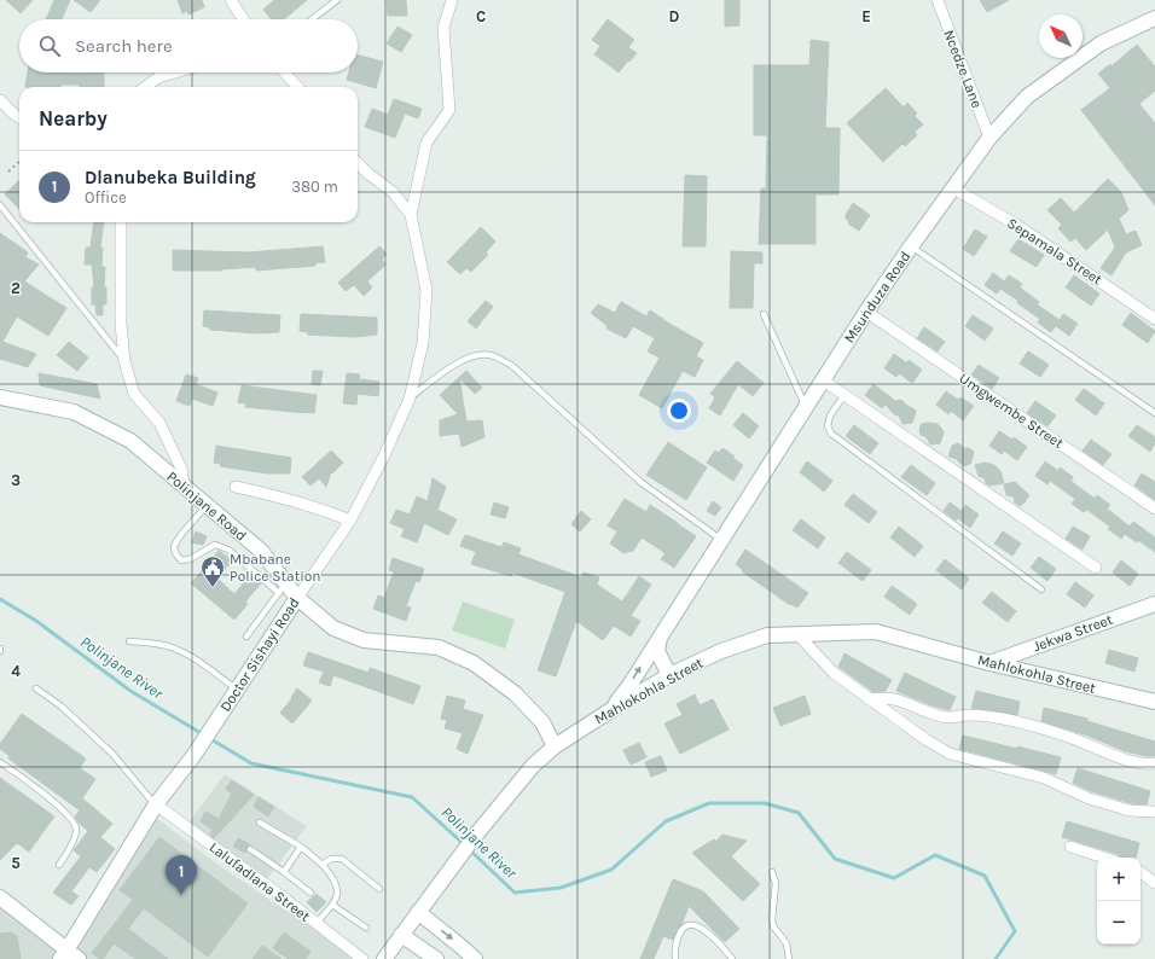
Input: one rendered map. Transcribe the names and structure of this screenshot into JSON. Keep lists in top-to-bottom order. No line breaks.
{"streets":{"street":["Ncedze Lane","Sepamala Street","Msunduza Road","Umgwembe Street","Polinjane Road","Jekwa Street","Doctor Sishayi Road","Mahlokohla Street","Lalufadlana Street"]},"crossings":[["Ncedze Lane","Msunduza Road"],["Sepamala Street","Msunduza Road"],["Msunduza Road","Umgwembe Street"],["Msunduza Road","Mahlokohla Street"],["Polinjane Road","Doctor Sishayi Road"],["Polinjane Road","Mahlokohla Street"],["Jekwa Street","Mahlokohla Street"],["Doctor Sishayi Road","Lalufadlana Street"]],"water":["Polinjane River"],"places":{"public building":["Mbabane Police Station"]},"north":"top left","page":{"search":"Search here","heading":"Nearby","list":[{"mark":"1","name":"Dlanubeka Building","note":"Office","value":"380 m"}],"pins":"1","map_buttons":["+","−"]},"grid":{"columns":["C","D","E"],"rows":["2","3","4","5"]}}
